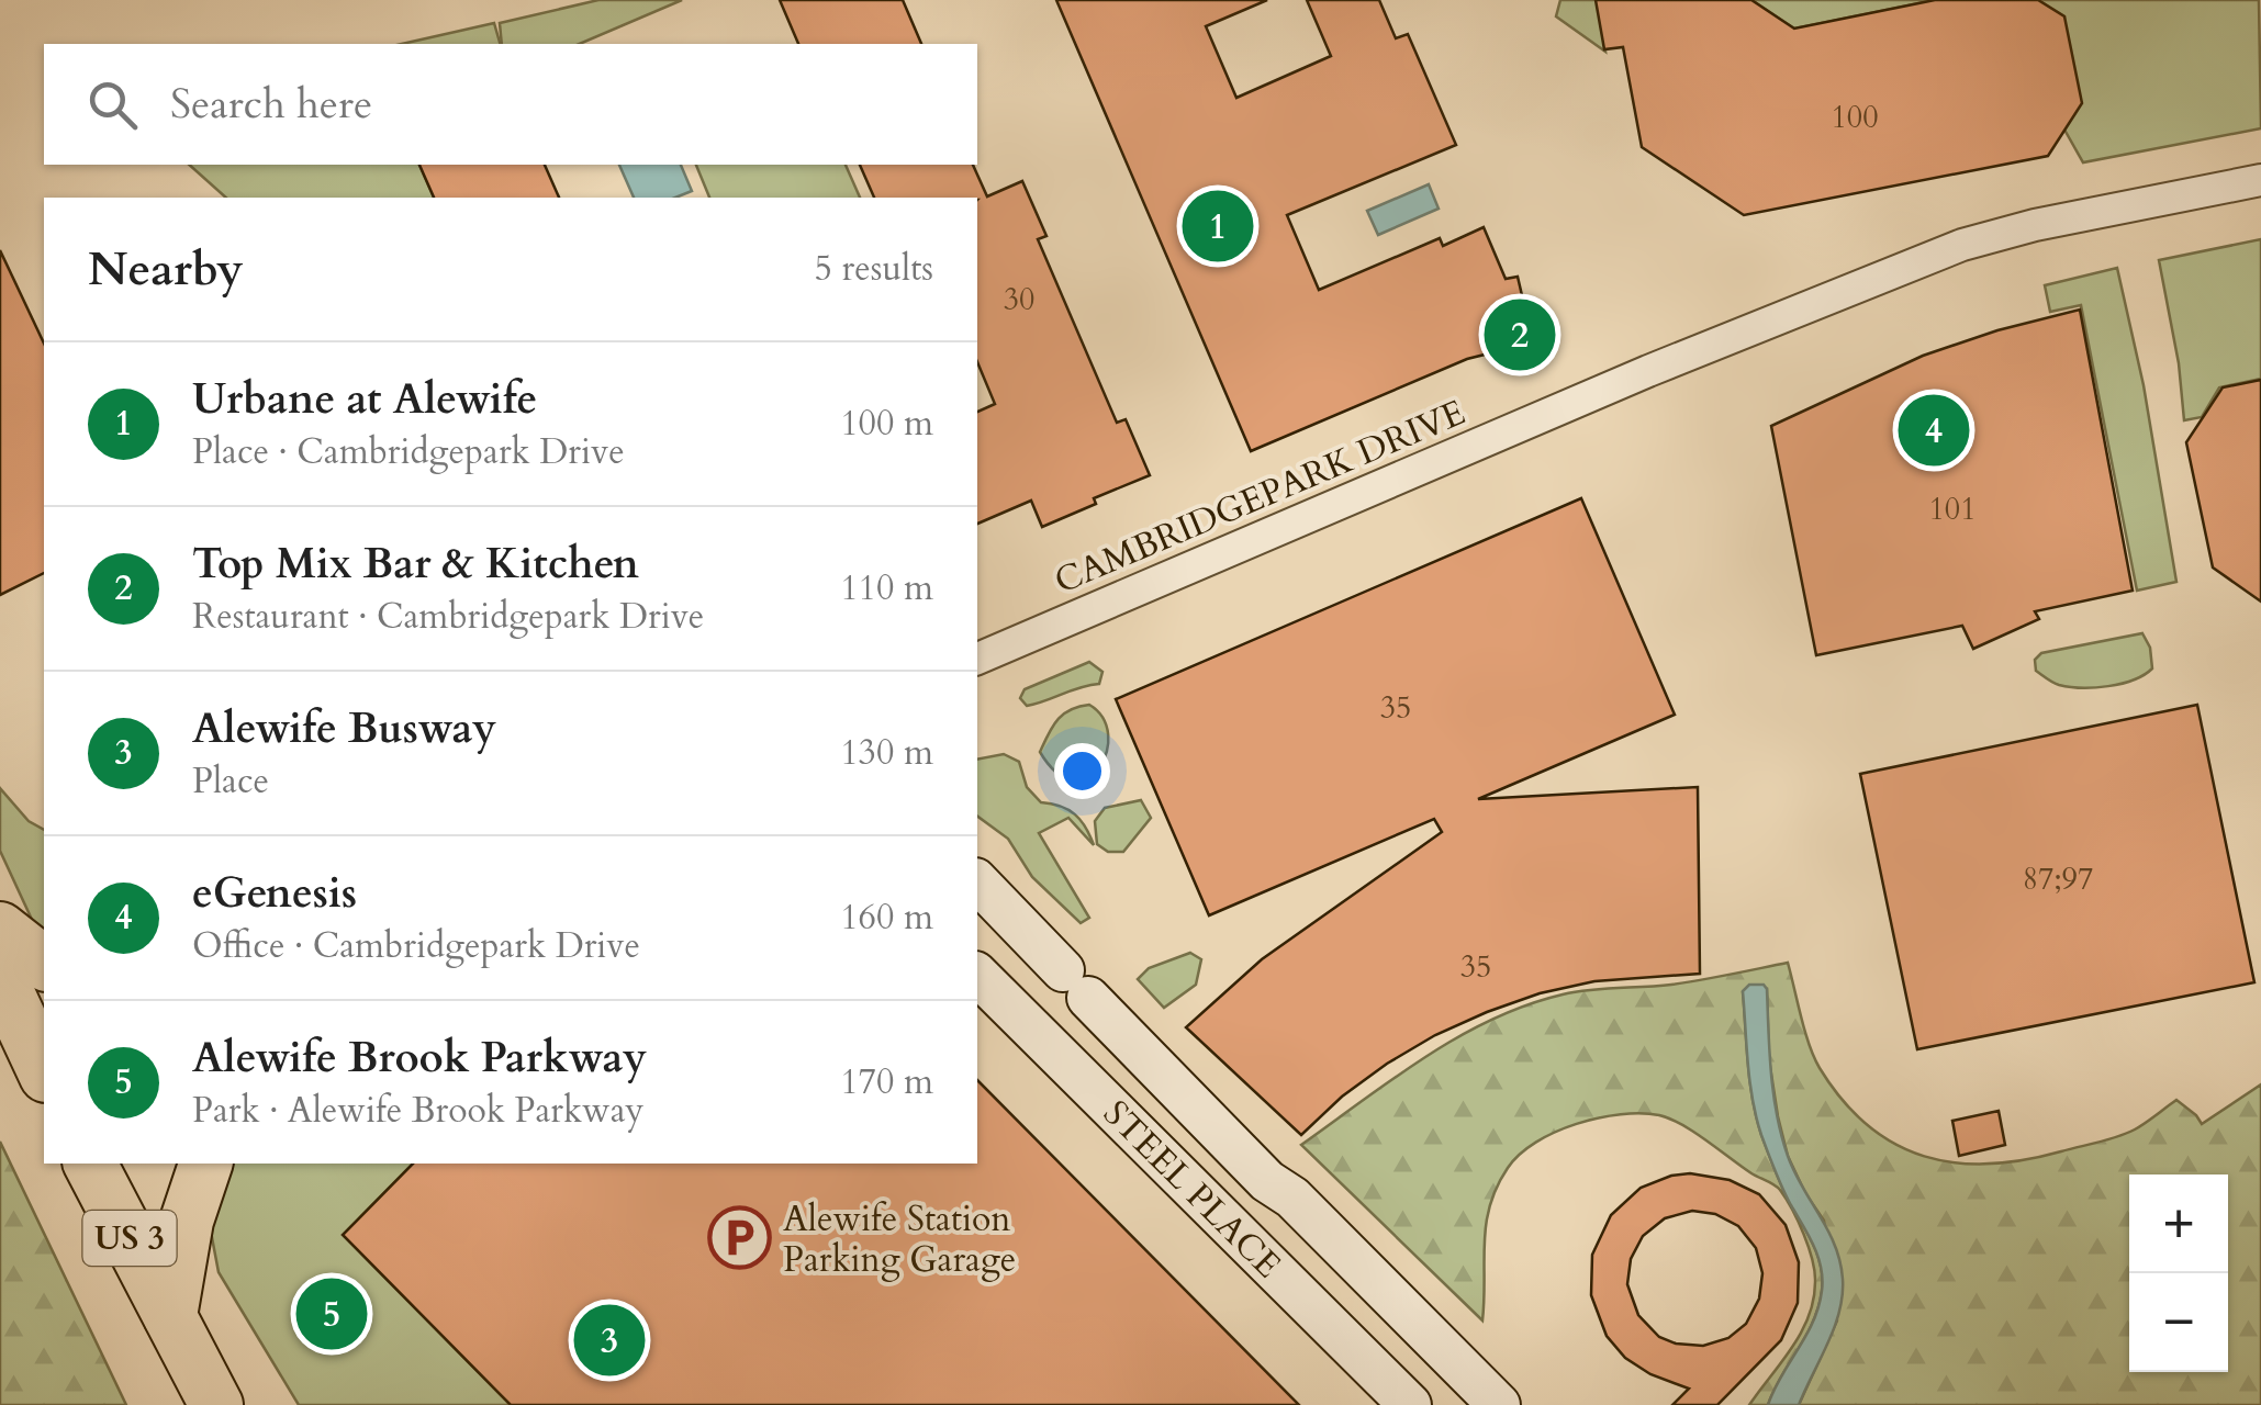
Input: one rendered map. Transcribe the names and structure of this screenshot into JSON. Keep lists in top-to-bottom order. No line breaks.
{"streets":{"highway":["US 3"],"main road":["STEEL PLACE"],"street":["CAMBRIDGEPARK DRIVE"]},"places":{"parking":["Alewife Station Parking Garage"]},"house_numbers":["100","30","101","35","87;97","35"],"page":{"search":"Search here","pins":["1","2","4","5","3"],"heading":["Nearby","5 results"],"list":[{"mark":"1","name":"Urbane at Alewife","note":"Place · Cambridgepark Drive","value":"100 m"},{"mark":"2","name":"Top Mix Bar & Kitchen","note":"Restaurant · Cambridgepark Drive","value":"110 m"},{"mark":"3","name":"Alewife Busway","note":"Place","value":"130 m"},{"mark":"4","name":"eGenesis","note":"Office · Cambridgepark Drive","value":"160 m"},{"mark":"5","name":"Alewife Brook Parkway","note":"Park · Alewife Brook Parkway","value":"170 m"}],"map_buttons":["+","−"]}}
